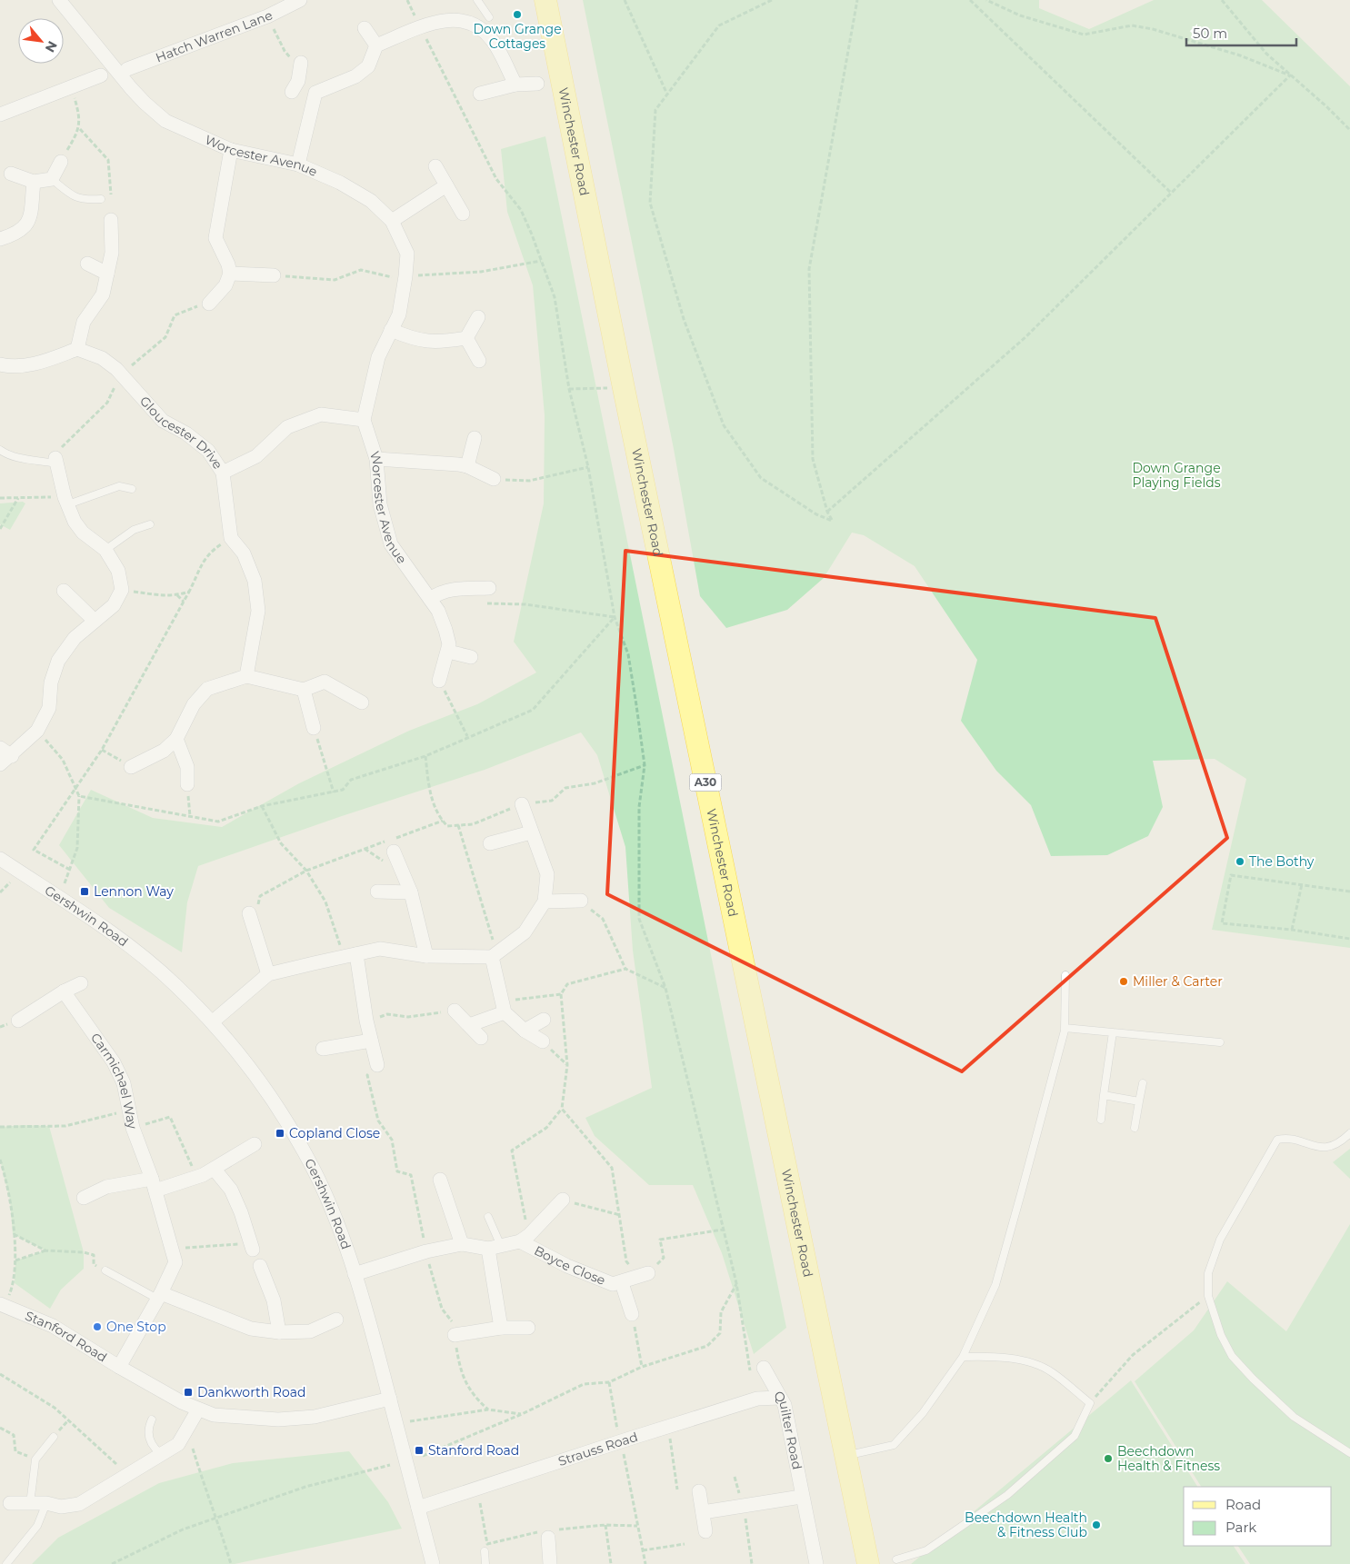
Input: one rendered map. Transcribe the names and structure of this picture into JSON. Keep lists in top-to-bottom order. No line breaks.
{"streets":{"main road":["Winchester Road","A30"],"street":["Hatch Warren Lane","Worcester Avenue","Gloucester Drive","Gershwin Road","Carmichael Way","Boyce Close","Stanford Road","Quilter Road","Strauss Road"]},"crossings":[["Gershwin Road","Boyce Close"],["Gershwin Road","Stanford Road"],["Gershwin Road","Strauss Road"],["Carmichael Way","Stanford Road"],["Quilter Road","Strauss Road"]],"parks":["Down Grange Playing Fields"],"places":{"other":["Down Grange Cottages","The Bothy","Miller & Carter","One Stop","Beechdown Health & Fitness","Beechdown Health & Fitness Club"],"transit":["Lennon Way","Copland Close","Dankworth Road","Stanford Road"]},"legend":["Road","Park"],"scale_bar":"50 m","north":"bottom right"}
